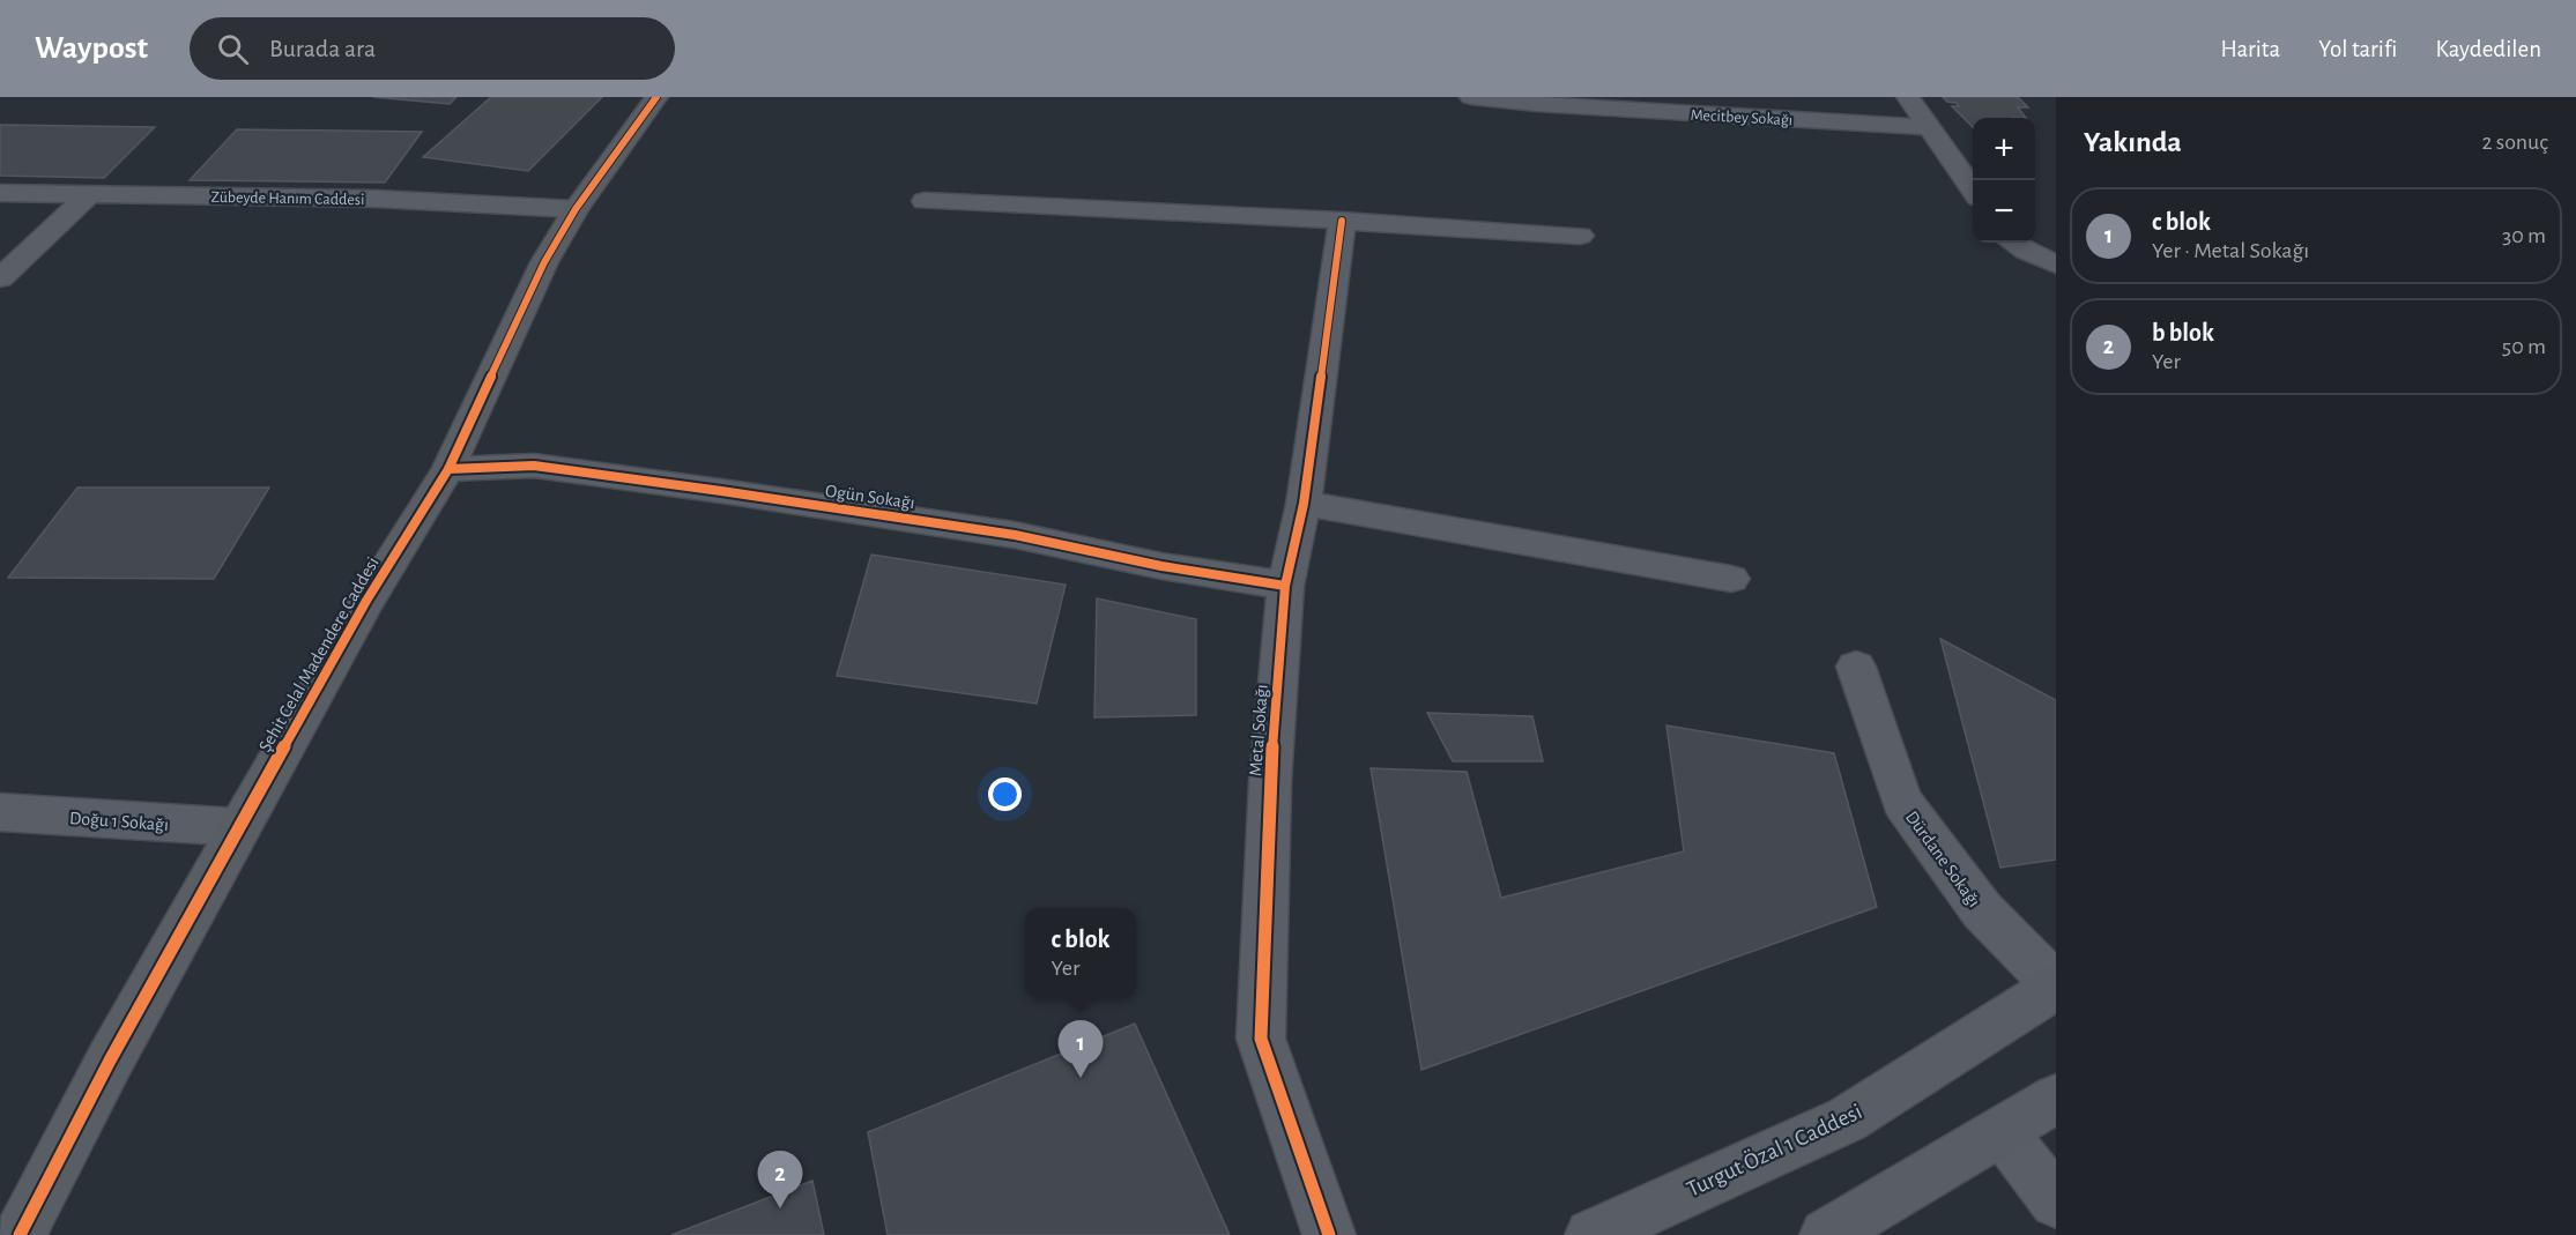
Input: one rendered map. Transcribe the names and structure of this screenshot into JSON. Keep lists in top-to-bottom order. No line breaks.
{"streets":{"street":["Mecitbey Sokağı","Zübeyde Hanım Caddesi","Ogün Sokağı","Şehit Celal Madendere Caddesi","Metal Sokağı","Doğu 1 Sokağı","Dürdane Sokağı","Turgut Özal 1 Caddesi"]},"crossings":[["Zübeyde Hanım Caddesi","Şehit Celal Madendere Caddesi"],["Ogün Sokağı","Şehit Celal Madendere Caddesi"],["Ogün Sokağı","Metal Sokağı"],["Şehit Celal Madendere Caddesi","Doğu 1 Sokağı"],["Dürdane Sokağı","Turgut Özal 1 Caddesi"]],"page":{"header":"Waypost","search":"Burada ara","nav":["Harita","Yol tarifi","Kaydedilen"],"heading":["Yakında","2 sonuç"],"map_buttons":["+","−"],"list":[{"mark":"1","name":"c blok","note":"Yer · Metal Sokağı","value":"30 m"},{"mark":"2","name":"b blok","note":"Yer","value":"50 m"}],"popup":["c blok","Yer"],"pins":["1","2"]}}
